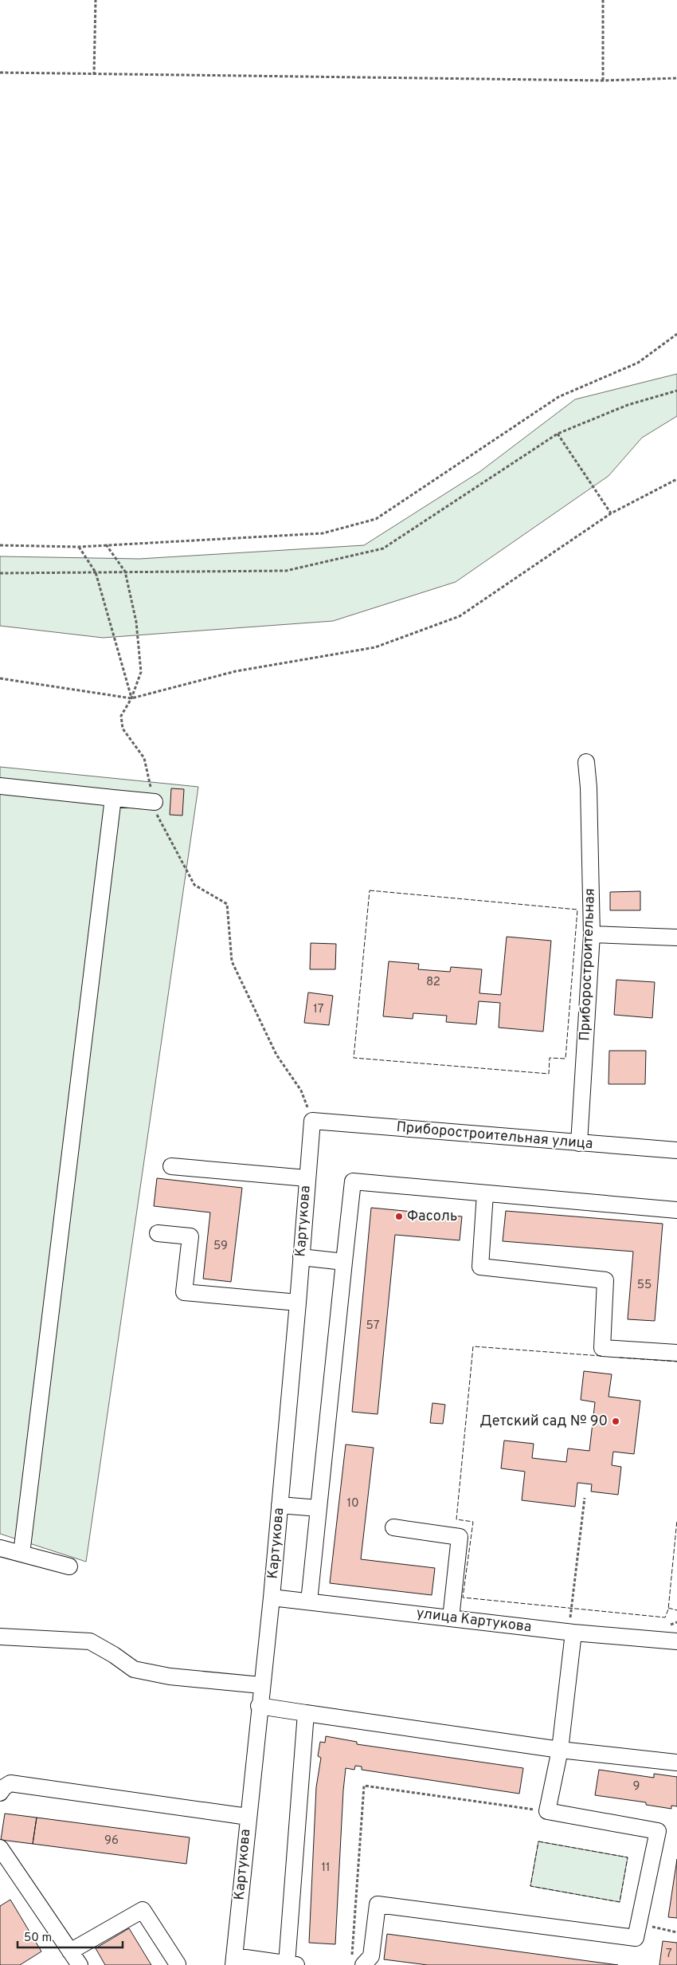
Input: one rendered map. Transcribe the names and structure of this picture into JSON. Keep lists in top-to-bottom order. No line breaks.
{"streets":{"street":["Приборостроительная","Приборостроительная улица","Картукова","улица Картукова"]},"crossings":[["Приборостроительная","Приборостроительная улица"],["Приборостроительная улица","Картукова"],["Картукова","улица Картукова"]],"places":["Фасоль","Детский сад № 90"],"house_numbers":["82","17","59","55","57","10","9","96","11","7"],"scale_bar":"50 m"}
